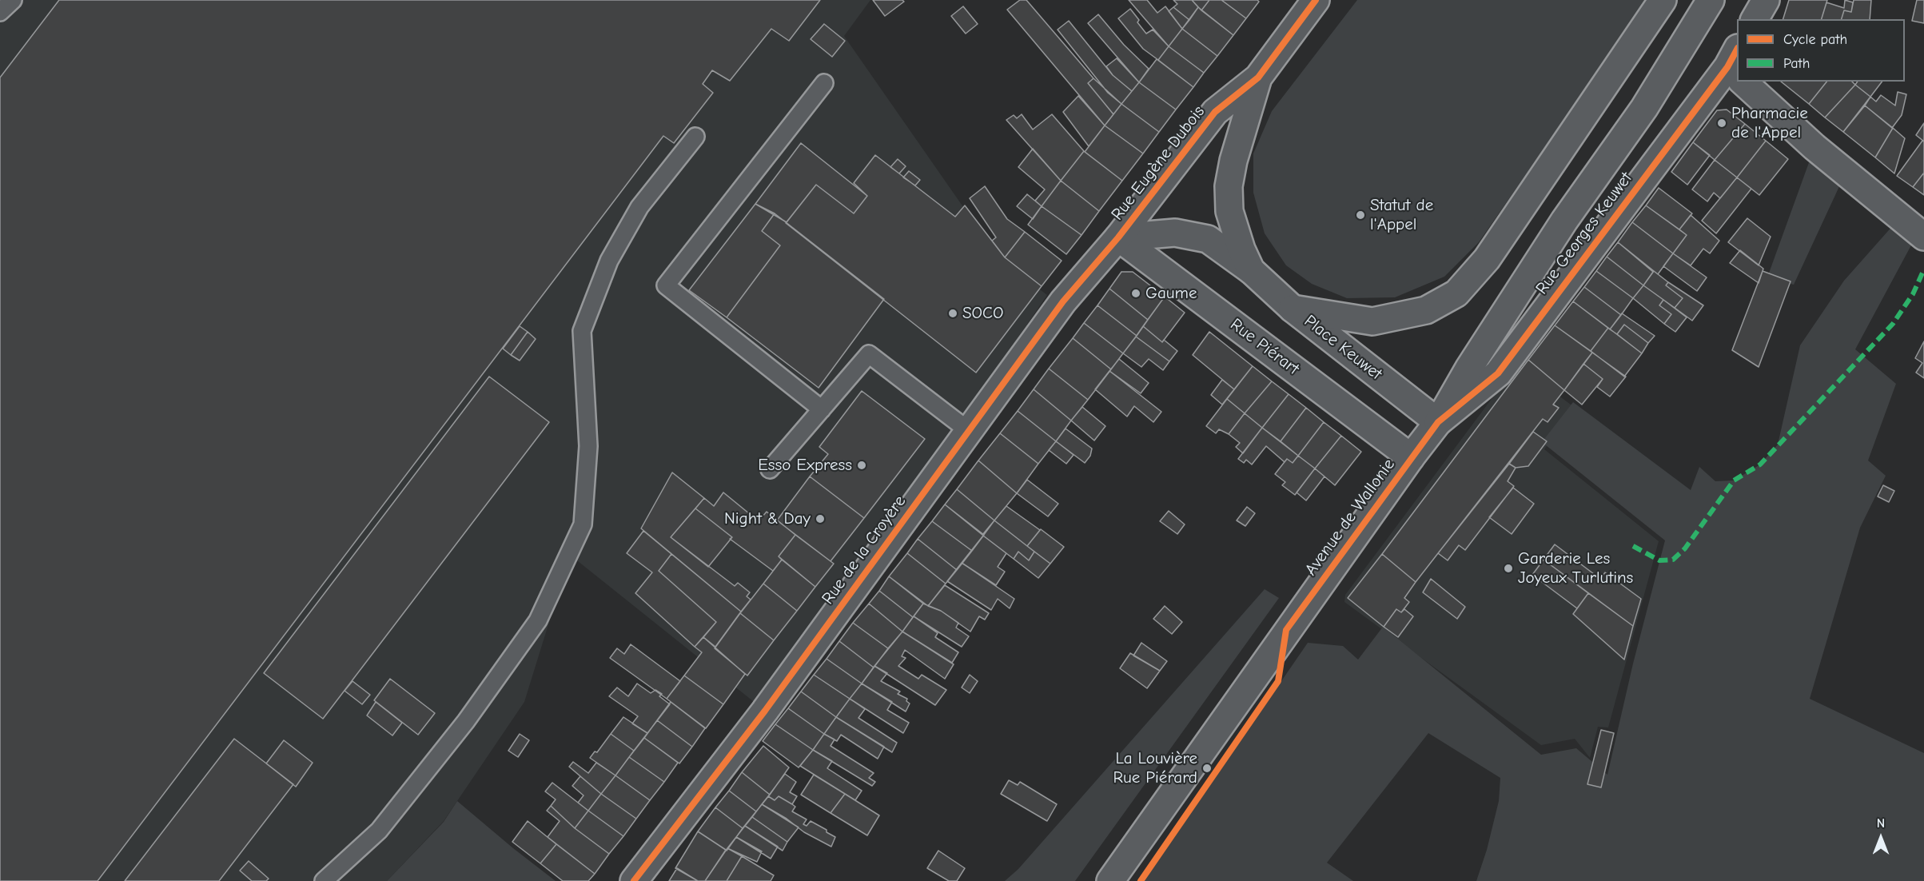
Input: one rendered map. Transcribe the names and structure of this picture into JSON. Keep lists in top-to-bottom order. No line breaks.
{"streets":{"main road":["Rue Eugène Dubois","Rue Georges Keuwet","Rue Piérart","Place Keuwet","Avenue de Wallonie","Rue de la Croyère"]},"crossings":[["Rue Eugène Dubois","Rue Piérart"],["Rue Eugène Dubois","Place Keuwet"],["Rue Eugène Dubois","Rue de la Croyère"],["Rue Georges Keuwet","Place Keuwet"],["Rue Georges Keuwet","Avenue de Wallonie"],["Rue Piérart","Place Keuwet"],["Rue Piérart","Avenue de Wallonie"],["Rue Piérart","Rue de la Croyère"],["Place Keuwet","Avenue de Wallonie"],["Place Keuwet","Rue de la Croyère"]],"places":["Pharmacie de l'Appel","Statut de l'Appel","Gaume","SOCO","Esso Express","Night & Day","Garderie Les Joyeux Turlutins","La Louvière Rue Piérard"],"legend":["Cycle path","Path"],"north":"top"}
